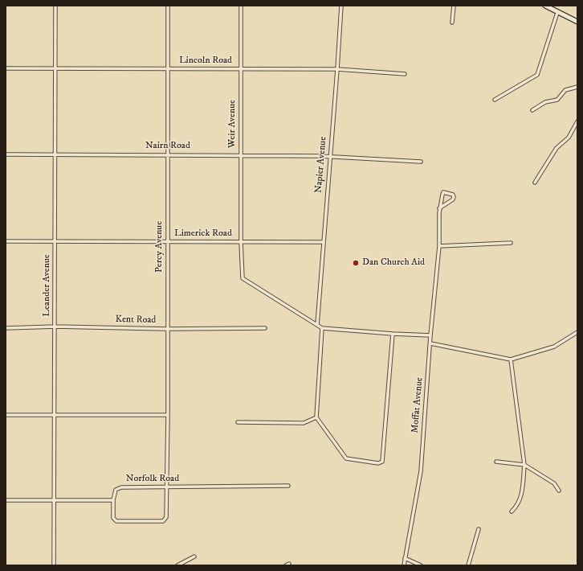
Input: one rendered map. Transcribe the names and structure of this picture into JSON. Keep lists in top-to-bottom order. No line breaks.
{"streets":{"street":["Lincoln Road","Weir Avenue","Nairn Road","Napier Avenue","Limerick Road","Percy Avenue","Leander Avenue","Kent Road","Moffat Avenue","Norfolk Road"]},"crossings":[["Lincoln Road","Weir Avenue"],["Lincoln Road","Napier Avenue"],["Lincoln Road","Percy Avenue"],["Lincoln Road","Leander Avenue"],["Weir Avenue","Nairn Road"],["Weir Avenue","Napier Avenue"],["Weir Avenue","Limerick Road"],["Nairn Road","Napier Avenue"],["Nairn Road","Percy Avenue"],["Nairn Road","Leander Avenue"],["Napier Avenue","Limerick Road"],["Limerick Road","Percy Avenue"],["Limerick Road","Leander Avenue"],["Percy Avenue","Kent Road"],["Percy Avenue","Norfolk Road"],["Leander Avenue","Kent Road"]],"places":["Dan Church Aid"]}
